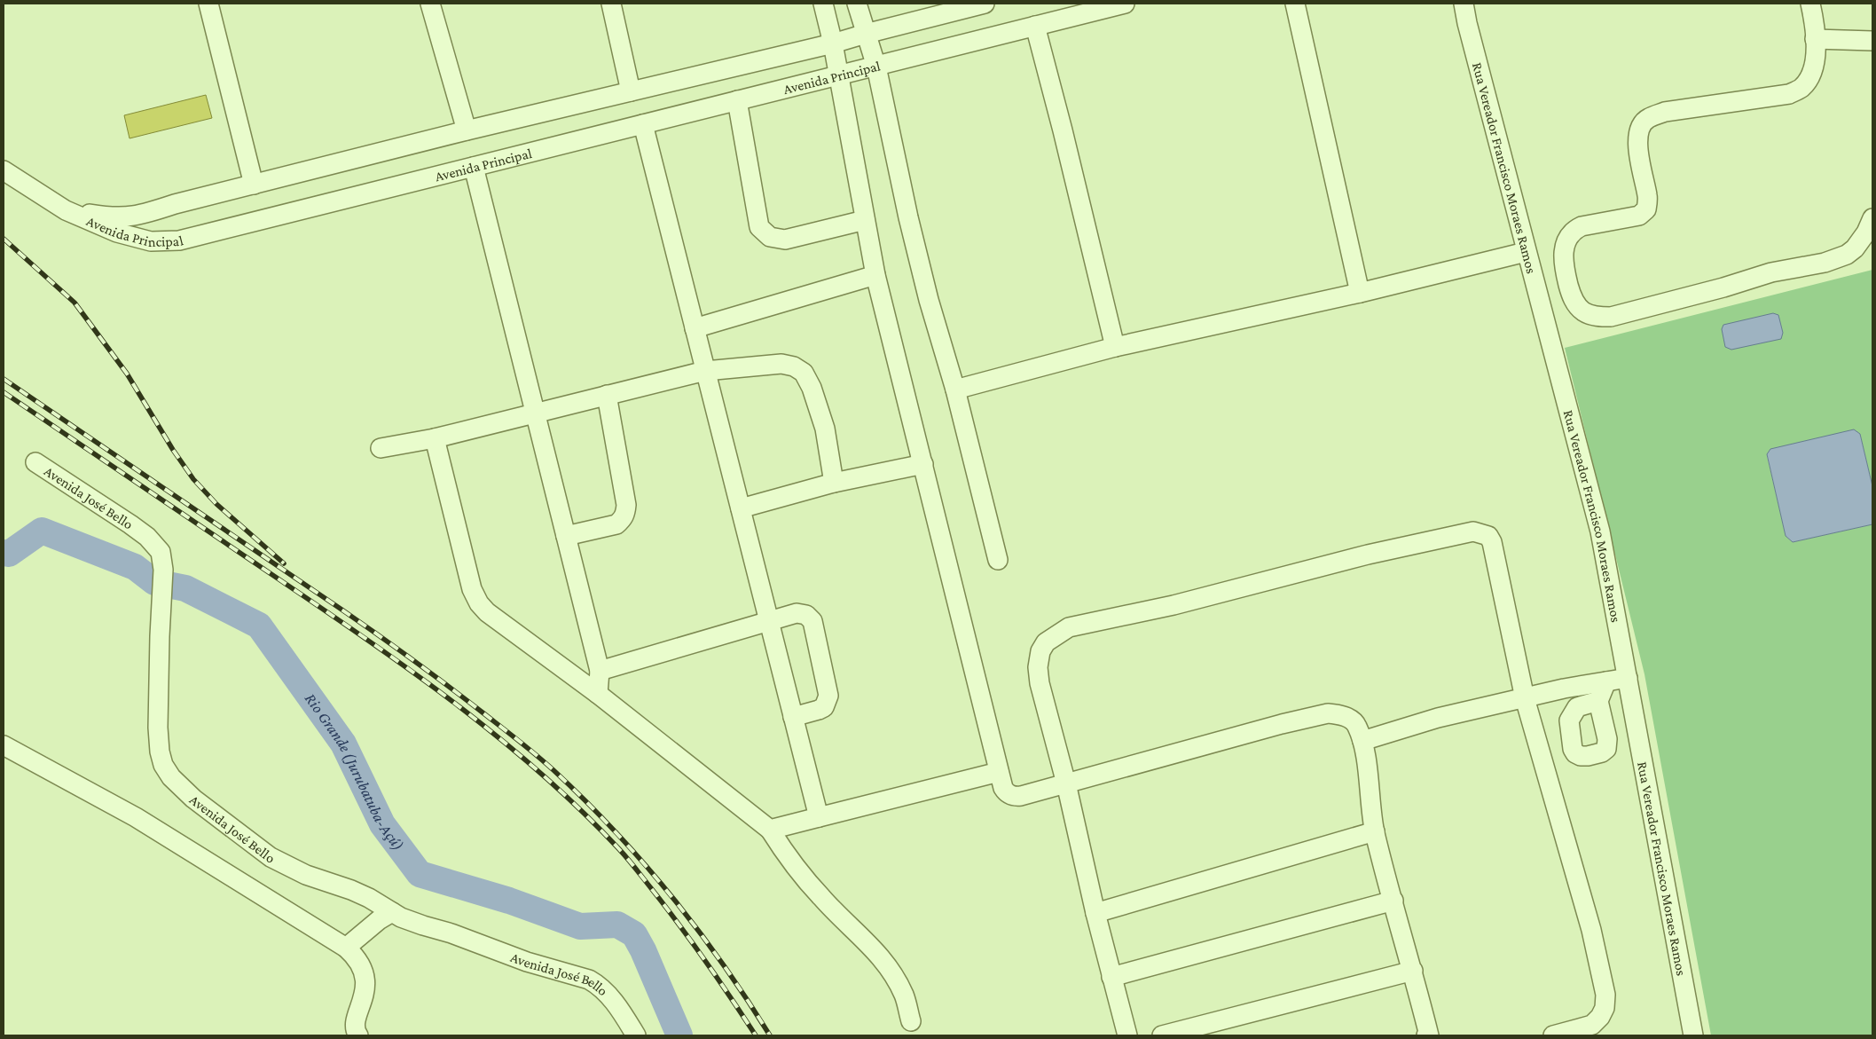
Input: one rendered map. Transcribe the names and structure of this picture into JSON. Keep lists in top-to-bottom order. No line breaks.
{"streets":{"street":["Avenida Principal","Rua Vereador Francisco Moraes Ramos","Avenida José Bello"]},"water":["Rio Grande (Jurubatuba-Açú)"]}
